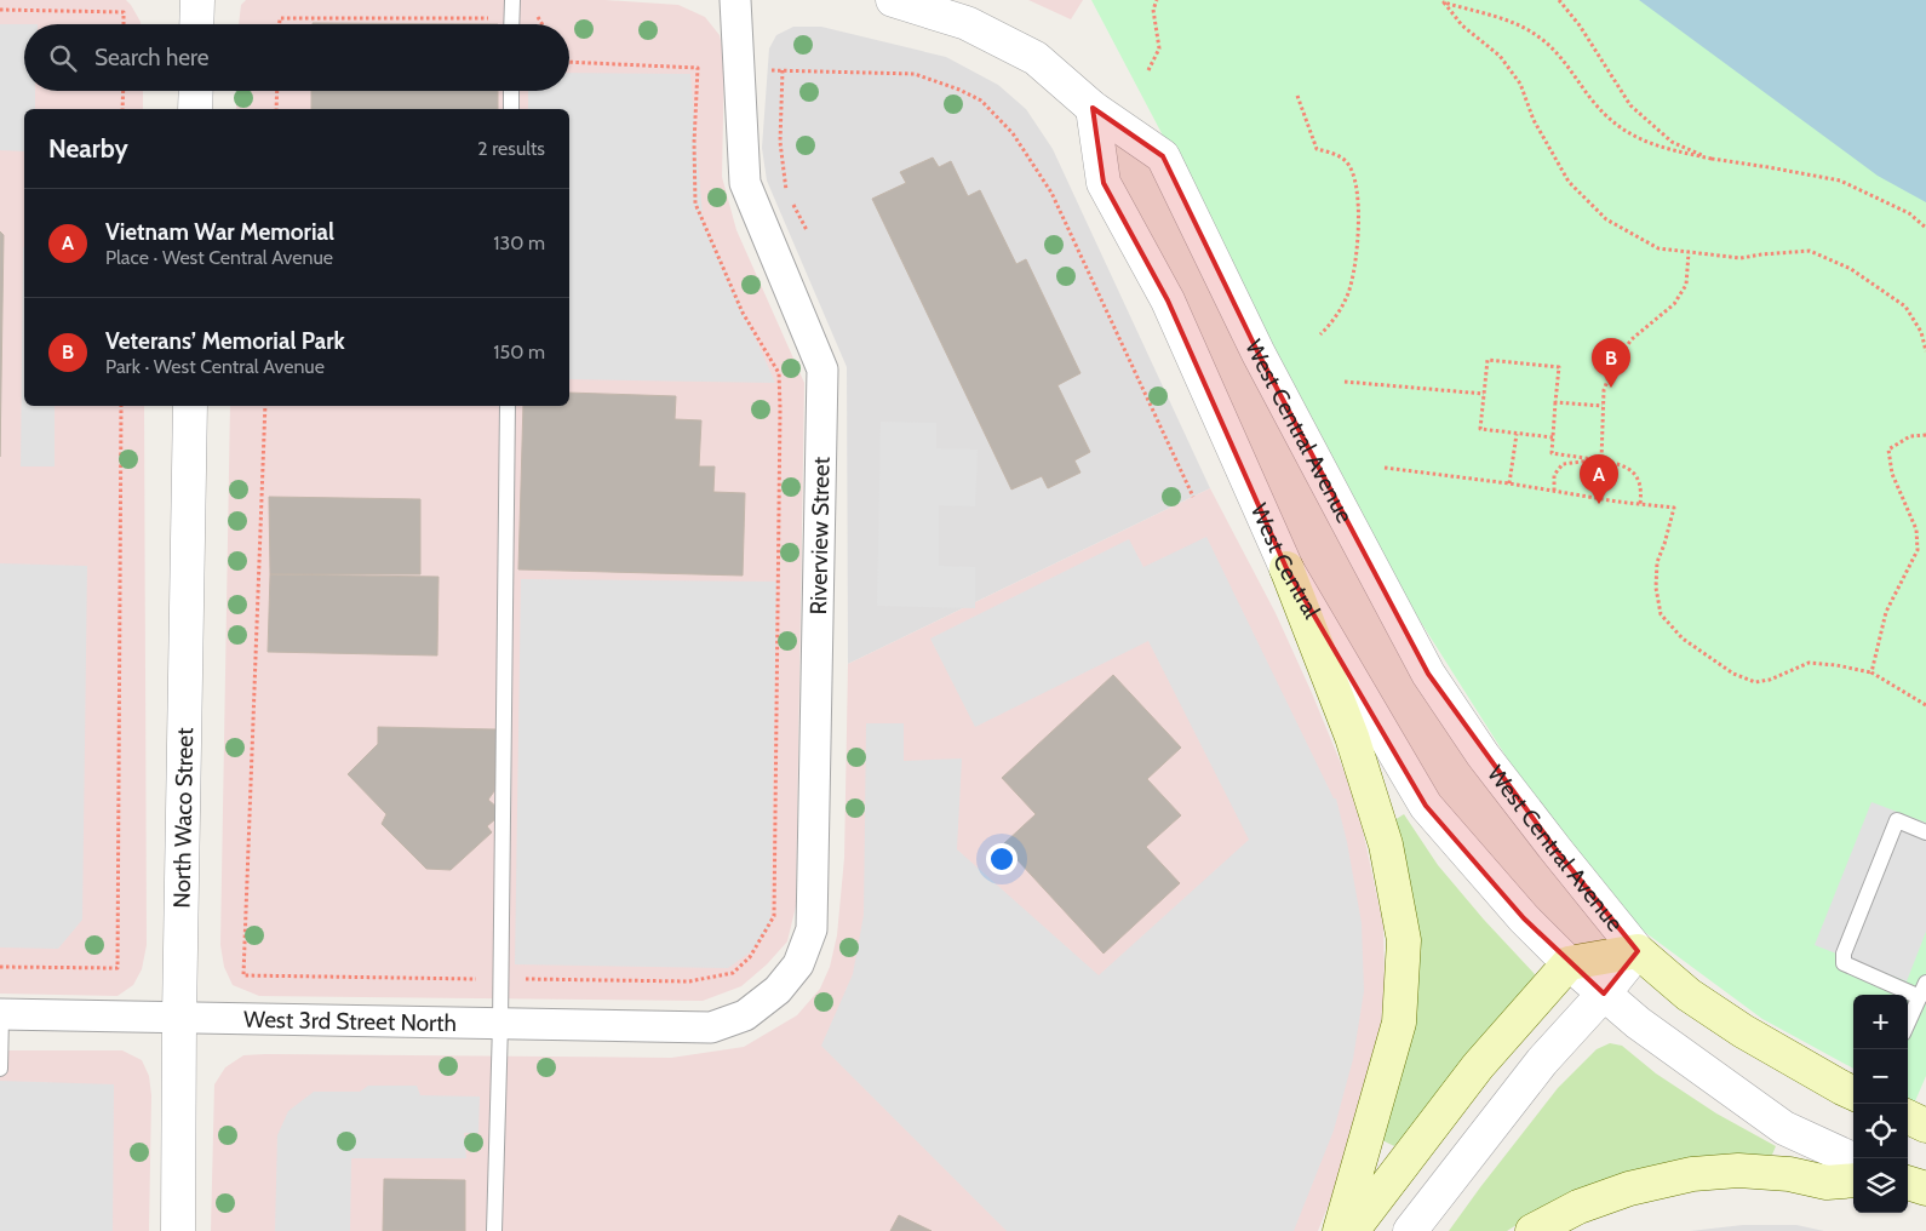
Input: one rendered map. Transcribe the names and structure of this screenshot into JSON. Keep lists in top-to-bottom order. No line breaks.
{"streets":{"main road":["West Central Avenue"],"street":["Riverview Street","West Central","North Waco Street","West 3rd Street North"]},"crossings":[["West Central Avenue","West Central"],["Riverview Street","West 3rd Street North"],["North Waco Street","West 3rd Street North"]],"page":{"search":"Search here","heading":["Nearby","2 results"],"list":[{"mark":"A","name":"Vietnam War Memorial","note":"Place · West Central Avenue","value":"130 m"},{"mark":"B","name":"Veterans’ Memorial Park","note":"Park · West Central Avenue","value":"150 m"}],"pins":["B","A"],"map_buttons":["+","−"]}}
